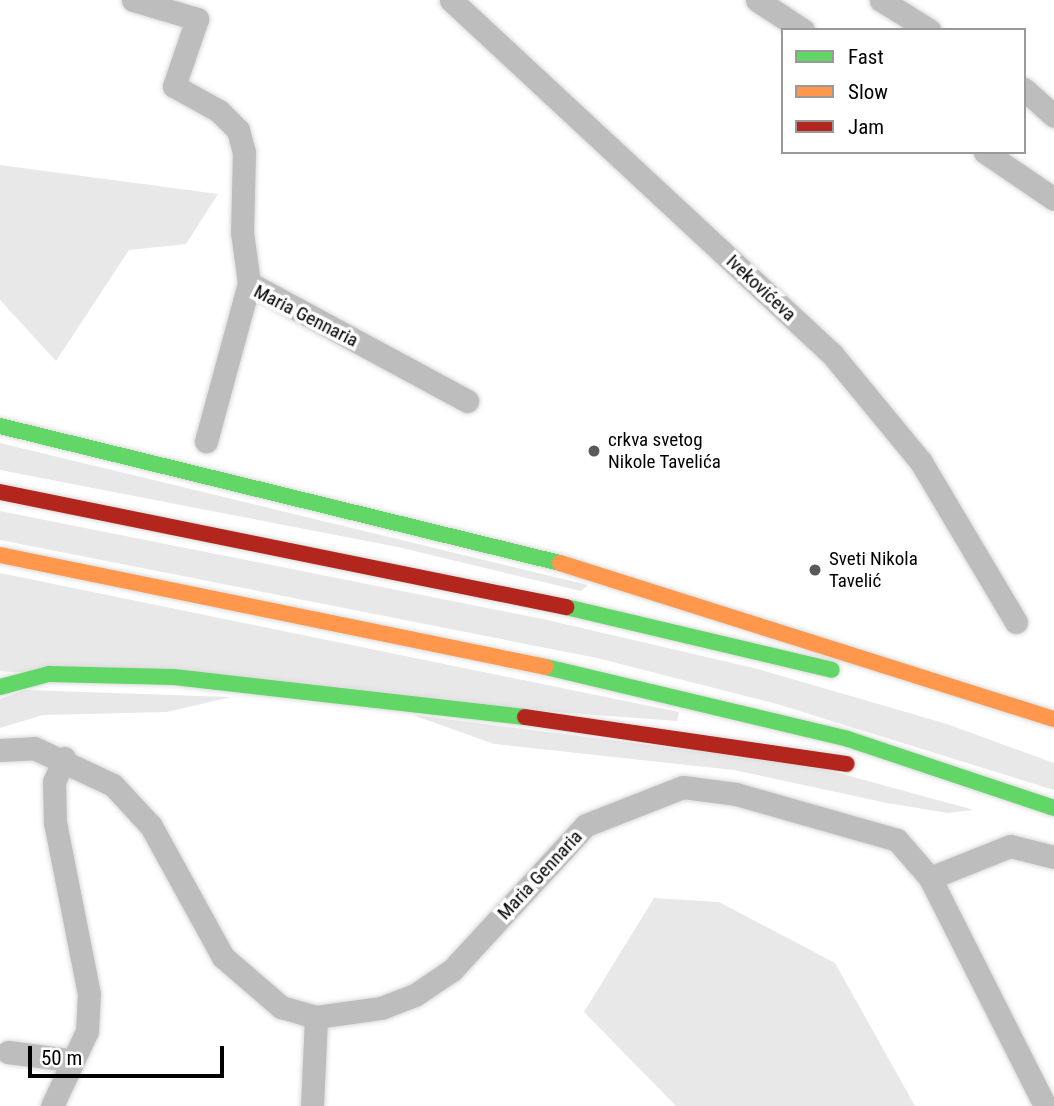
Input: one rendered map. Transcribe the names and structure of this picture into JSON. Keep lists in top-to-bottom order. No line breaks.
{"streets":{"street":["Ivekovićeva","Maria Gennaria"]},"places":["crkva svetog Nikole Tavelića","Sveti Nikola Tavelić"],"legend":["Fast","Slow","Jam"],"scale_bar":"50 m"}
